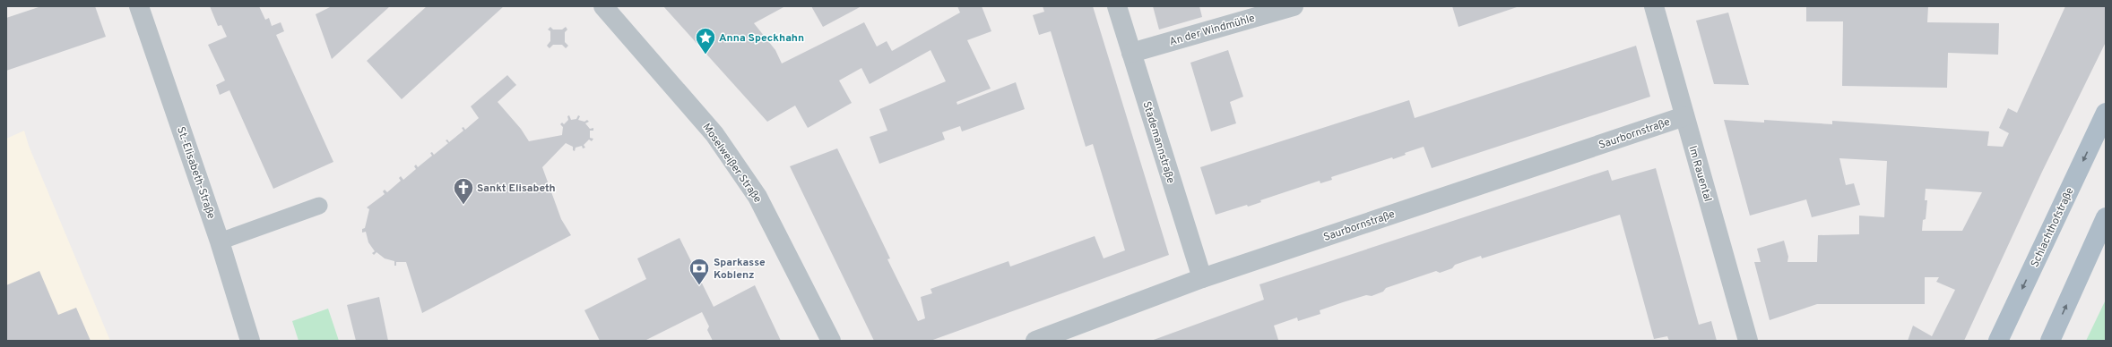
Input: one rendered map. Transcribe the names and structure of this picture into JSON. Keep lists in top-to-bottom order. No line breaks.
{"streets":{"main road":["Schlachthofstraße"],"street":["An der Windmühle","Saurbornstraße","Stademannstraße","Moselweißer Straße","St.-Elisabeth-Straße","Im Rauental"]},"crossings":[["An der Windmühle","Stademannstraße"],["Saurbornstraße","Stademannstraße"],["Saurbornstraße","Im Rauental"]],"places":{"place":["Anna Speckhahn"],"church":["Sankt Elisabeth"],"bank":["Sparkasse Koblenz"]}}
